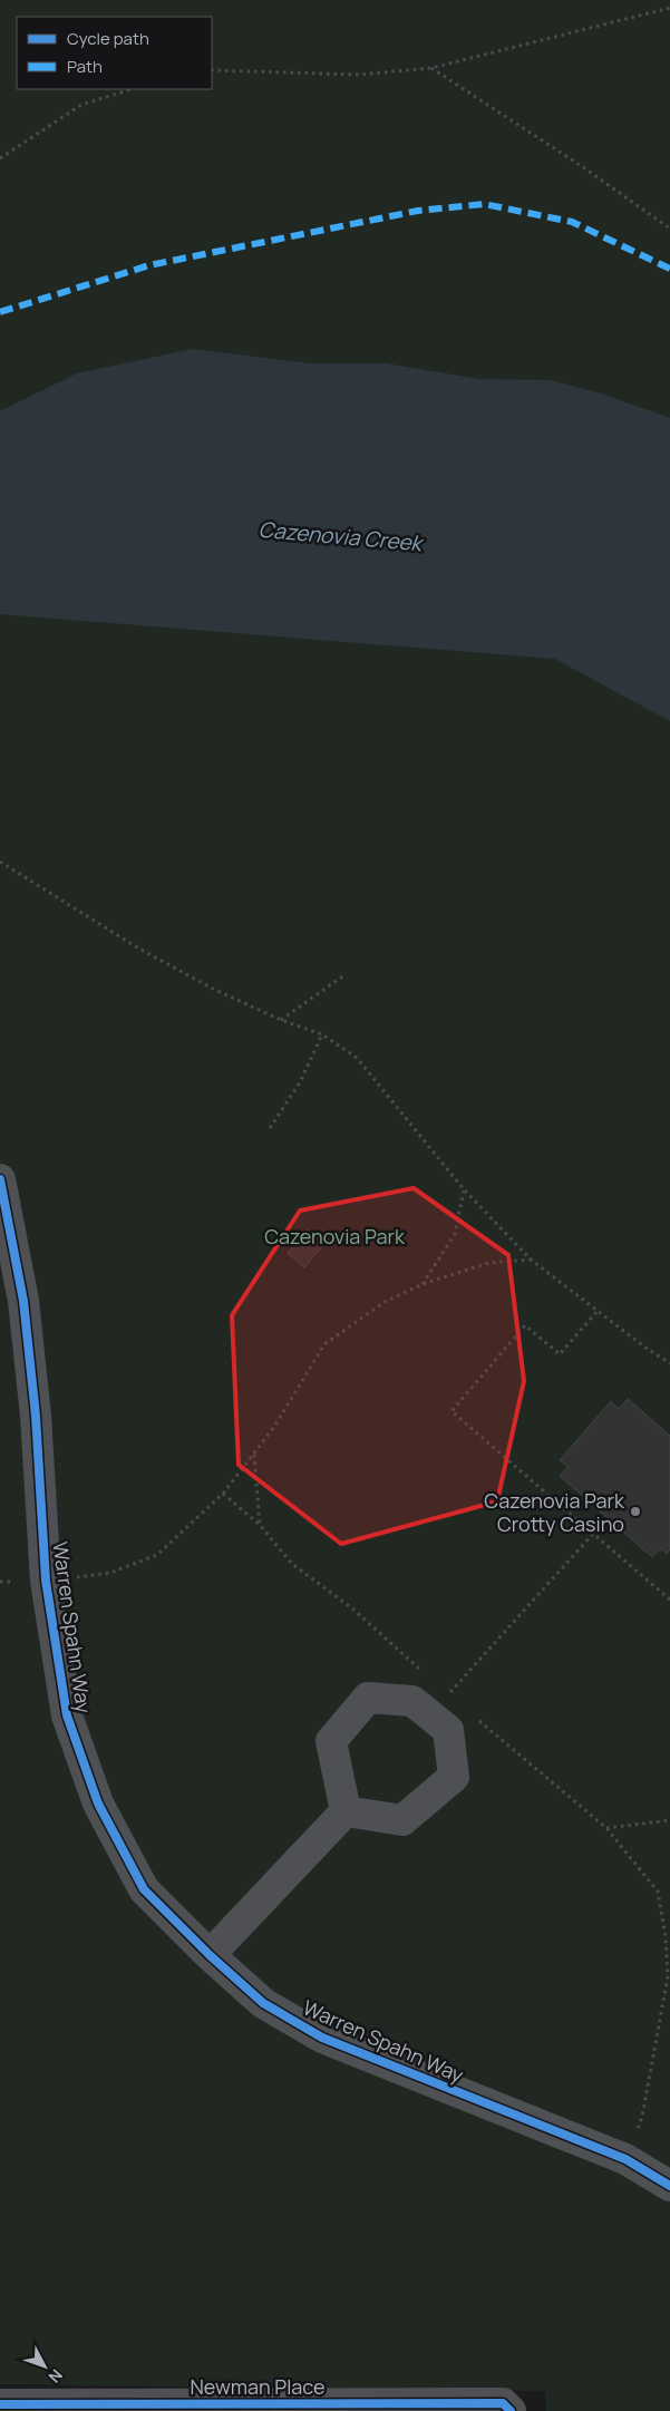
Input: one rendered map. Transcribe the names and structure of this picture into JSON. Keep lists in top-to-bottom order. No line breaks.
{"streets":{"street":["Warren Spahn Way","Newman Place"]},"water":["Cazenovia Creek"],"parks":["Cazenovia Park"],"places":["Cazenovia Park Crotty Casino"],"legend":["Cycle path","Path"],"north":"bottom right"}
